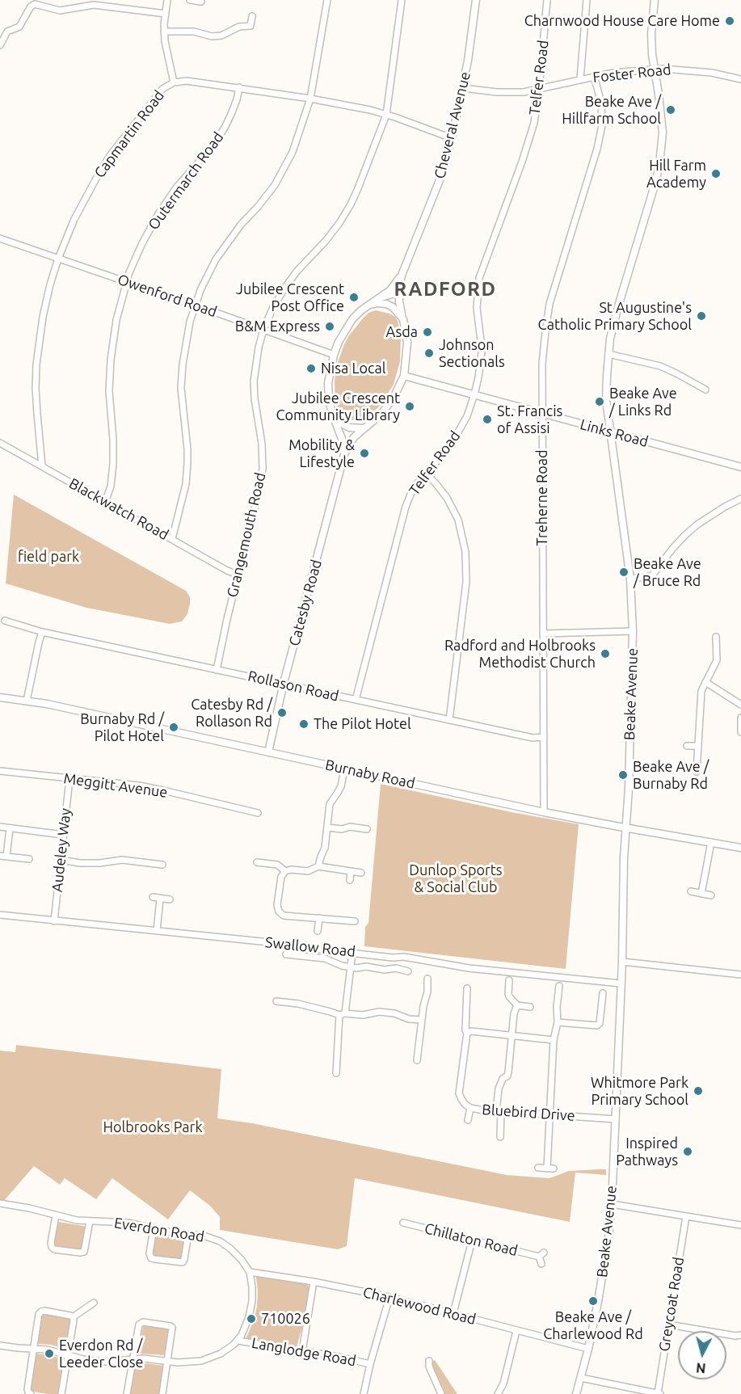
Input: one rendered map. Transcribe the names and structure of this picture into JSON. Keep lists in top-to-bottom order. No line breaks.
{"streets":{"street":["Foster Road","Telfer Road","Cheveral Avenue","Capmartin Road","Outermarch Road","Owenford Road","Links Road","Treherne Road","Blackwatch Road","Grangemouth Road","Catesby Road","Rollason Road","Beake Avenue","Burnaby Road","Meggitt Avenue","Audeley Way","Swallow Road","Bluebird Drive","Everdon Road","Chillaton Road","Greycoat Road","Charlewood Road","Langlodge Road"]},"crossings":[["Foster Road","Telfer Road"],["Foster Road","Cheveral Avenue"],["Foster Road","Treherne Road"],["Foster Road","Beake Avenue"],["Telfer Road","Links Road"],["Telfer Road","Rollason Road"],["Cheveral Avenue","Capmartin Road"],["Cheveral Avenue","Owenford Road"],["Cheveral Avenue","Links Road"],["Cheveral Avenue","Catesby Road"],["Capmartin Road","Outermarch Road"],["Capmartin Road","Owenford Road"],["Capmartin Road","Blackwatch Road"],["Capmartin Road","Grangemouth Road"],["Outermarch Road","Owenford Road"],["Outermarch Road","Blackwatch Road"],["Owenford Road","Links Road"],["Owenford Road","Grangemouth Road"],["Owenford Road","Catesby Road"],["Links Road","Treherne Road"],["Links Road","Catesby Road"],["Links Road","Beake Avenue"],["Treherne Road","Rollason Road"],["Treherne Road","Burnaby Road"],["Blackwatch Road","Grangemouth Road"],["Grangemouth Road","Rollason Road"],["Catesby Road","Rollason Road"],["Catesby Road","Burnaby Road"],["Beake Avenue","Burnaby Road"],["Beake Avenue","Swallow Road"],["Beake Avenue","Bluebird Drive"],["Beake Avenue","Charlewood Road"],["Meggitt Avenue","Audeley Way"],["Audeley Way","Swallow Road"],["Everdon Road","Charlewood Road"]],"districts":["RADFORD"],"parks":["field park","Dunlop Sports & Social Club","Holbrooks Park"],"places":["Charnwood House Care Home","Beake Ave / Hillfarm School","Hill Farm Academy","Jubilee Crescent Post Office","St Augustine's Catholic Primary School","B&M Express","Asda","Johnson Sectionals","Nisa Local","Beake Ave / Links Rd","Jubilee Crescent Community Library","St. Francis of Assisi","Mobility & Lifestyle","Beake Ave / Bruce Rd","Radford and Holbrooks Methodist Church","Catesby Rd / Rollason Rd","The Pilot Hotel","Burnaby Rd / Pilot Hotel","Beake Ave / Burnaby Rd","Whitmore Park Primary School","Inspired Pathways","Beake Ave / Charlewood Rd","710026","Everdon Rd / Leeder Close"],"north":"bottom"}
